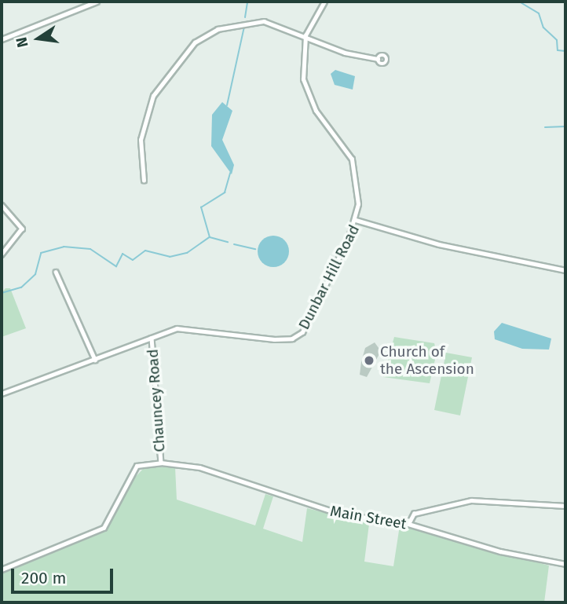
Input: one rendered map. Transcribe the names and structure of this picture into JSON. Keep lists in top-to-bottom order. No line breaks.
{"streets":{"street":["Dunbar Hill Road","Chauncey Road","Main Street"]},"crossings":[["Dunbar Hill Road","Chauncey Road"],["Chauncey Road","Main Street"]],"places":["Church of the Ascension"],"scale_bar":"200 m","north":"left"}
